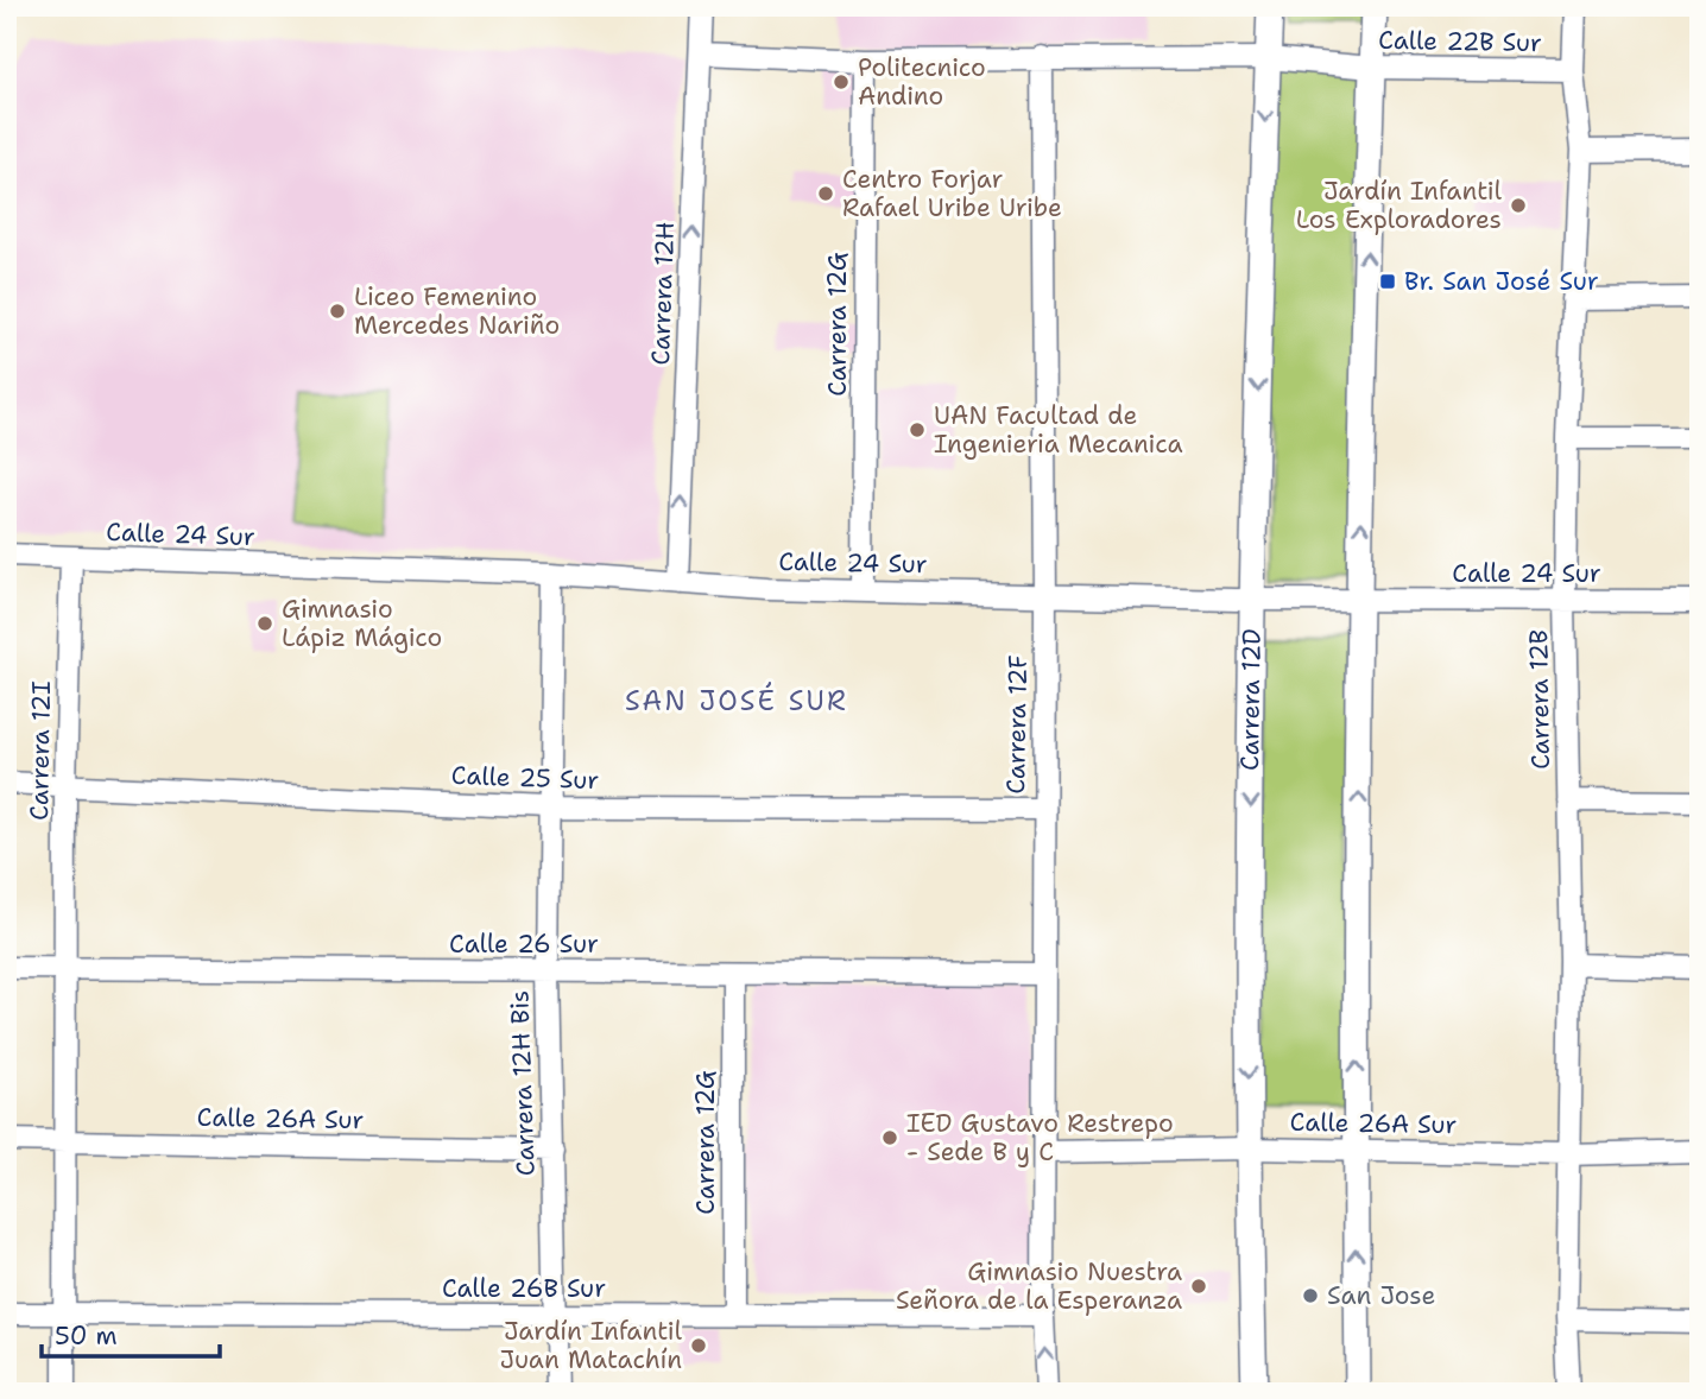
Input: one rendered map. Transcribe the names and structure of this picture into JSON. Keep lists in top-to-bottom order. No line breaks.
{"streets":{"street":["Calle 22B Sur","Carrera 12H","Carrera 12G","Calle 24 Sur","Carrera 12D","Carrera 12B","Carrera 12F","Carrera 12I","Calle 25 Sur","Calle 26 Sur","Carrera 12H Bis","Calle 26A Sur","Calle 26B Sur"]},"crossings":[["Calle 22B Sur","Carrera 12H"],["Calle 22B Sur","Carrera 12G"],["Calle 22B Sur","Carrera 12D"],["Calle 22B Sur","Carrera 12B"],["Calle 22B Sur","Carrera 12F"],["Carrera 12H","Calle 24 Sur"],["Carrera 12G","Calle 24 Sur"],["Carrera 12G","Calle 26 Sur"],["Carrera 12G","Calle 26B Sur"],["Calle 24 Sur","Carrera 12D"],["Calle 24 Sur","Carrera 12B"],["Calle 24 Sur","Carrera 12F"],["Calle 24 Sur","Carrera 12I"],["Calle 24 Sur","Carrera 12H Bis"],["Carrera 12D","Calle 26A Sur"],["Carrera 12B","Calle 26A Sur"],["Carrera 12F","Calle 25 Sur"],["Carrera 12F","Calle 26 Sur"],["Carrera 12F","Calle 26A Sur"],["Carrera 12F","Calle 26B Sur"],["Carrera 12I","Calle 25 Sur"],["Carrera 12I","Calle 26 Sur"],["Carrera 12I","Calle 26A Sur"],["Carrera 12I","Calle 26B Sur"],["Calle 25 Sur","Carrera 12H Bis"],["Calle 26 Sur","Carrera 12H Bis"],["Carrera 12H Bis","Calle 26A Sur"],["Carrera 12H Bis","Calle 26B Sur"]],"one_way":["Carrera 12H"],"districts":["SAN JOSÉ SUR"],"places":{"other":["Politecnico Andino","Centro Forjar Rafael Uribe Uribe","Jardín Infantil Los Exploradores","Liceo Femenino Mercedes Nariño","UAN Facultad de Ingenieria Mecanica","Gimnasio Lápiz Mágico","IED Gustavo Restrepo - Sede B y C","Gimnasio Nuestra Señora de la Esperanza","San Jose","Jardín Infantil Juan Matachín"],"transit":["Br. San José Sur"]},"scale_bar":"50 m"}
